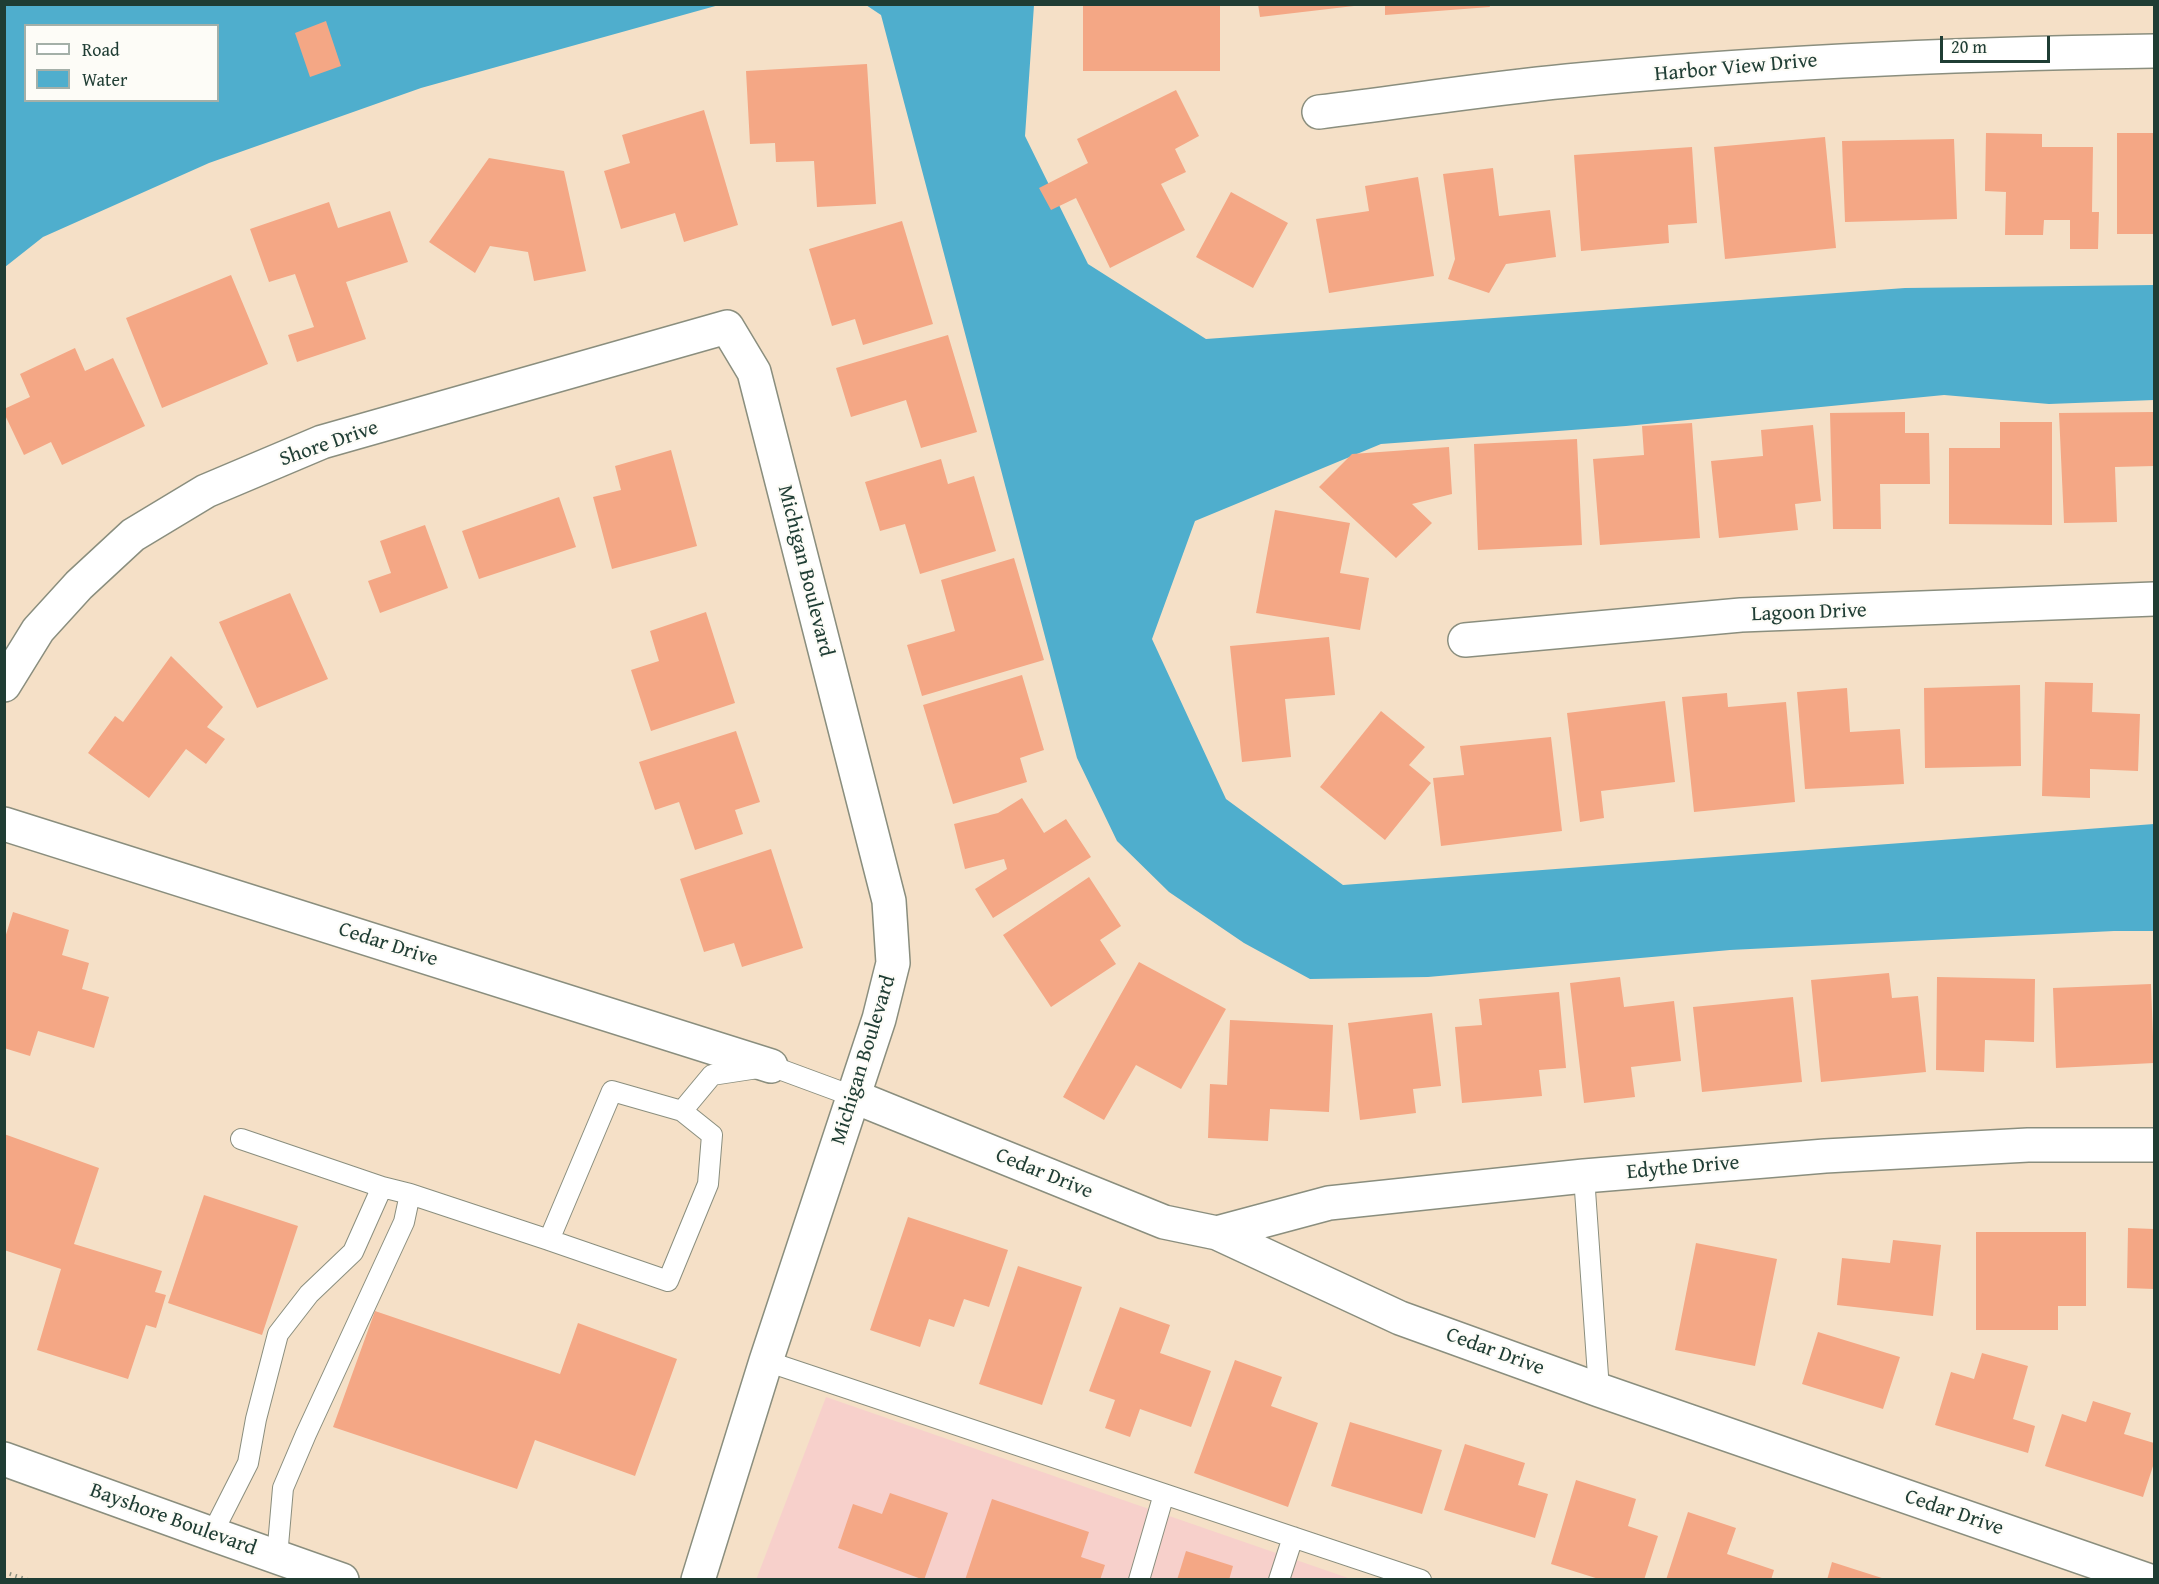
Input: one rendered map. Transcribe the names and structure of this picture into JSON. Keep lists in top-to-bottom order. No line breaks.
{"streets":{"street":["Harbor View Drive","Shore Drive","Michigan Boulevard","Lagoon Drive","Cedar Drive","Edythe Drive","Bayshore Boulevard"]},"crossings":[["Shore Drive","Michigan Boulevard"],["Michigan Boulevard","Cedar Drive"],["Cedar Drive","Edythe Drive"]],"legend":["Road","Water"],"scale_bar":"20 m"}
